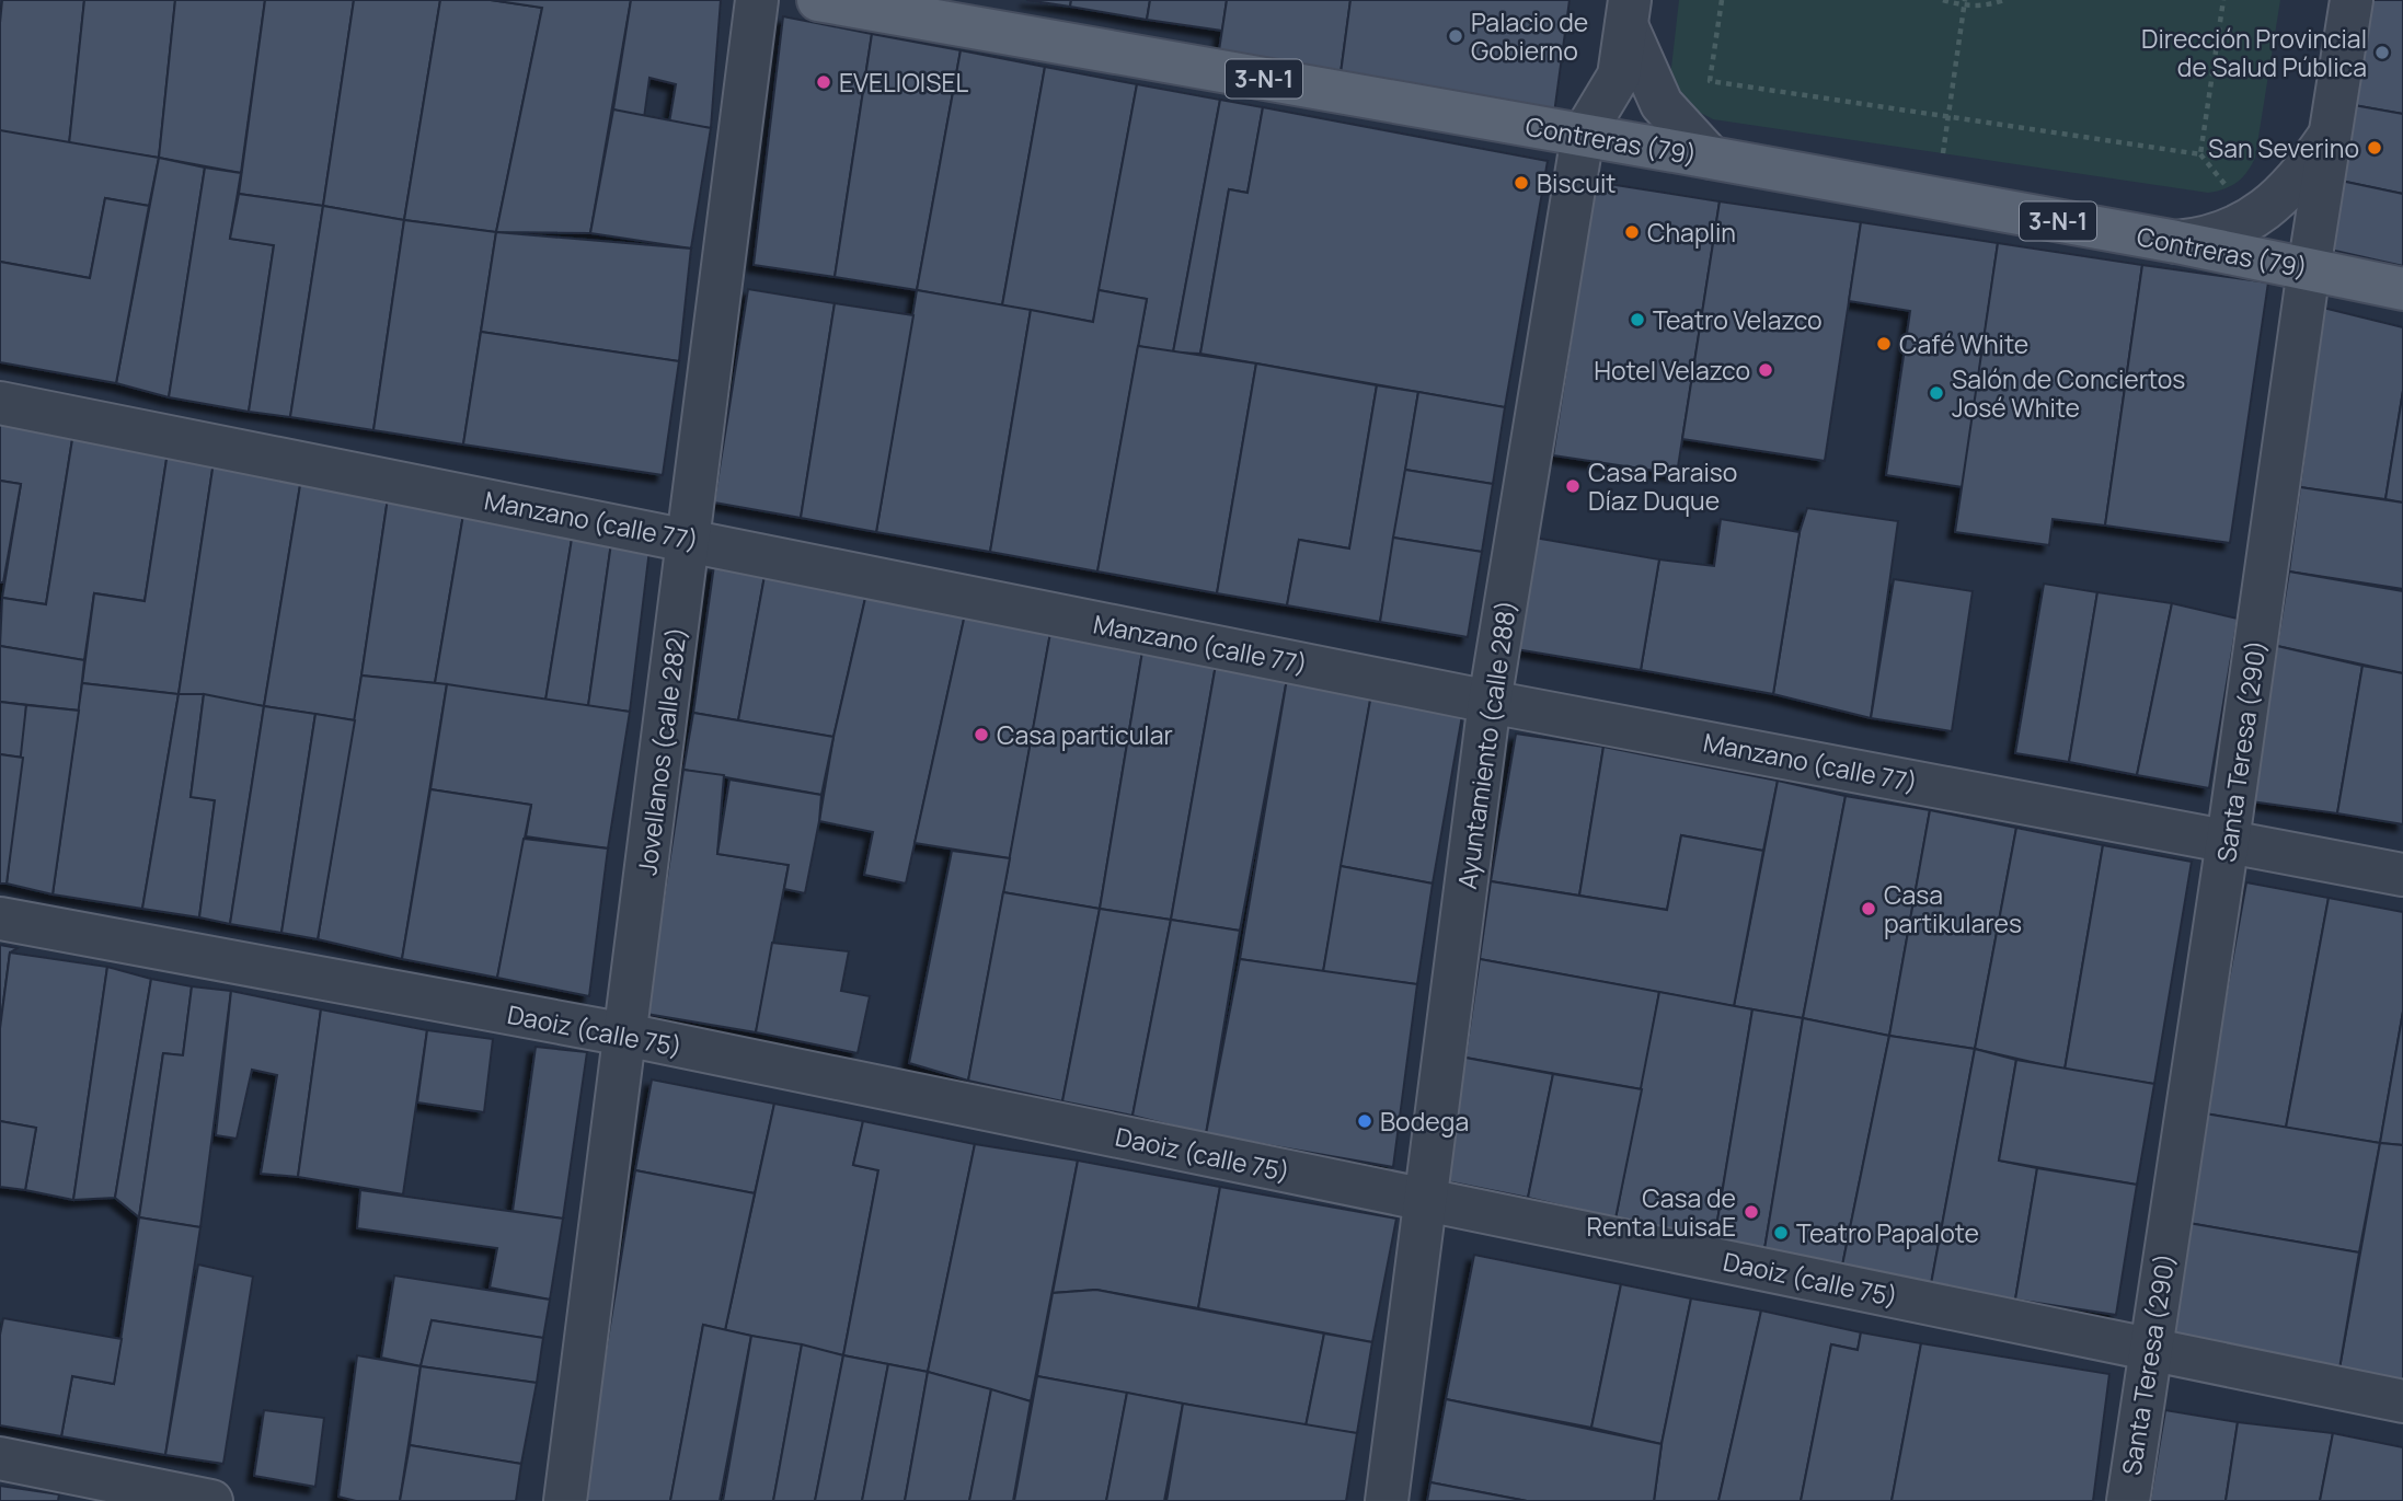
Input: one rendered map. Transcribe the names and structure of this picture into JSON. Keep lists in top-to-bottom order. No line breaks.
{"streets":{"main road":["3-N-1","Contreras (79)"],"street":["Manzano (calle 77)","Ayuntamiento (calle 288)","Jovellanos (calle 282)","Santa Teresa (290)","Daoiz (calle 75)"]},"crossings":[["Contreras (79)","Ayuntamiento (calle 288)"],["Contreras (79)","Santa Teresa (290)"],["Manzano (calle 77)","Ayuntamiento (calle 288)"],["Manzano (calle 77)","Jovellanos (calle 282)"],["Manzano (calle 77)","Santa Teresa (290)"],["Ayuntamiento (calle 288)","Daoiz (calle 75)"],["Jovellanos (calle 282)","Daoiz (calle 75)"],["Santa Teresa (290)","Daoiz (calle 75)"]],"places":["Palacio de Gobierno","Dirección Provincial de Salud Pública","EVELIOISEL","San Severino","Biscuit","Chaplin","Teatro Velazco","Café White","Hotel Velazco","Salón de Conciertos José White","Casa Paraiso Díaz Duque","Casa particular","Casa partikulares","Bodega","Casa de Renta LuisaE","Teatro Papalote"]}
